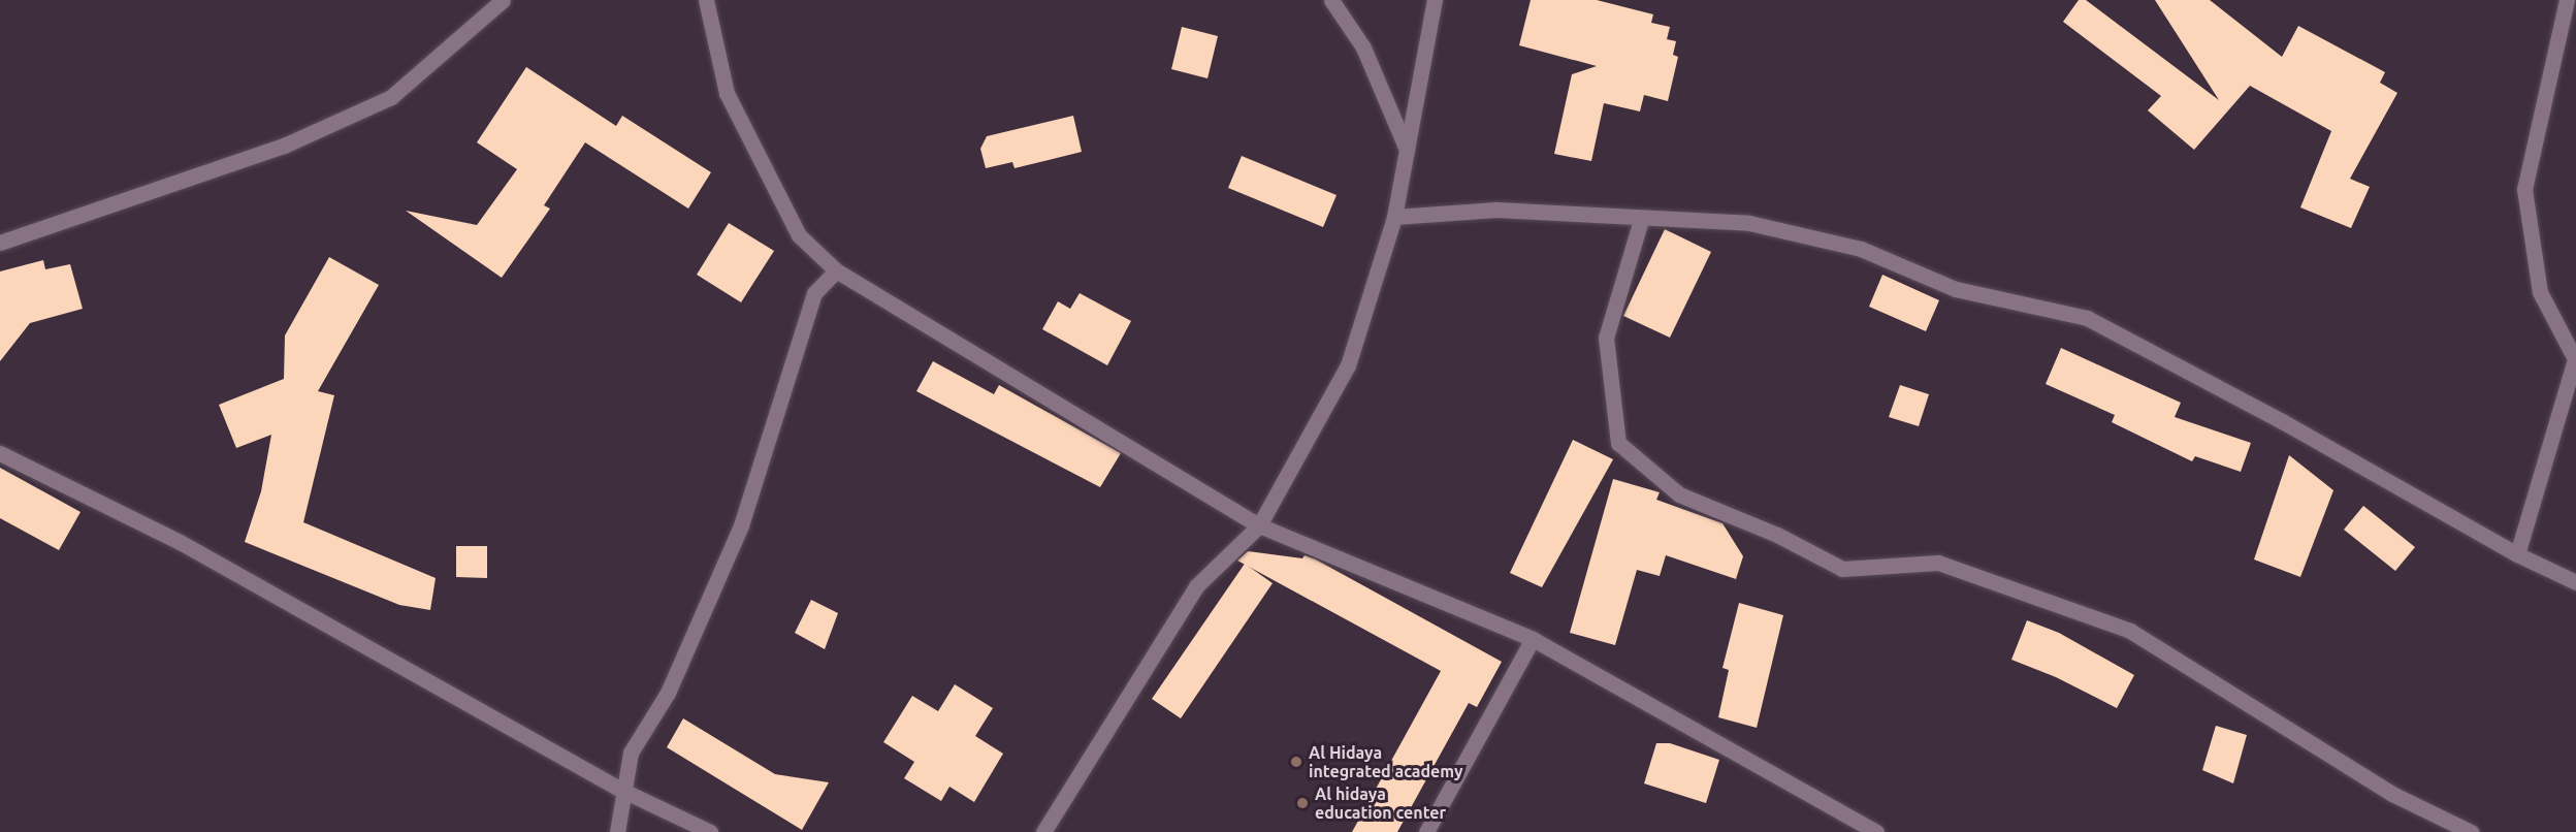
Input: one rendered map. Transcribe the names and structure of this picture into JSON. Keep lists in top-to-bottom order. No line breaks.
{"places":["Al Hidaya integrated academy","Al hidaya education center"]}
